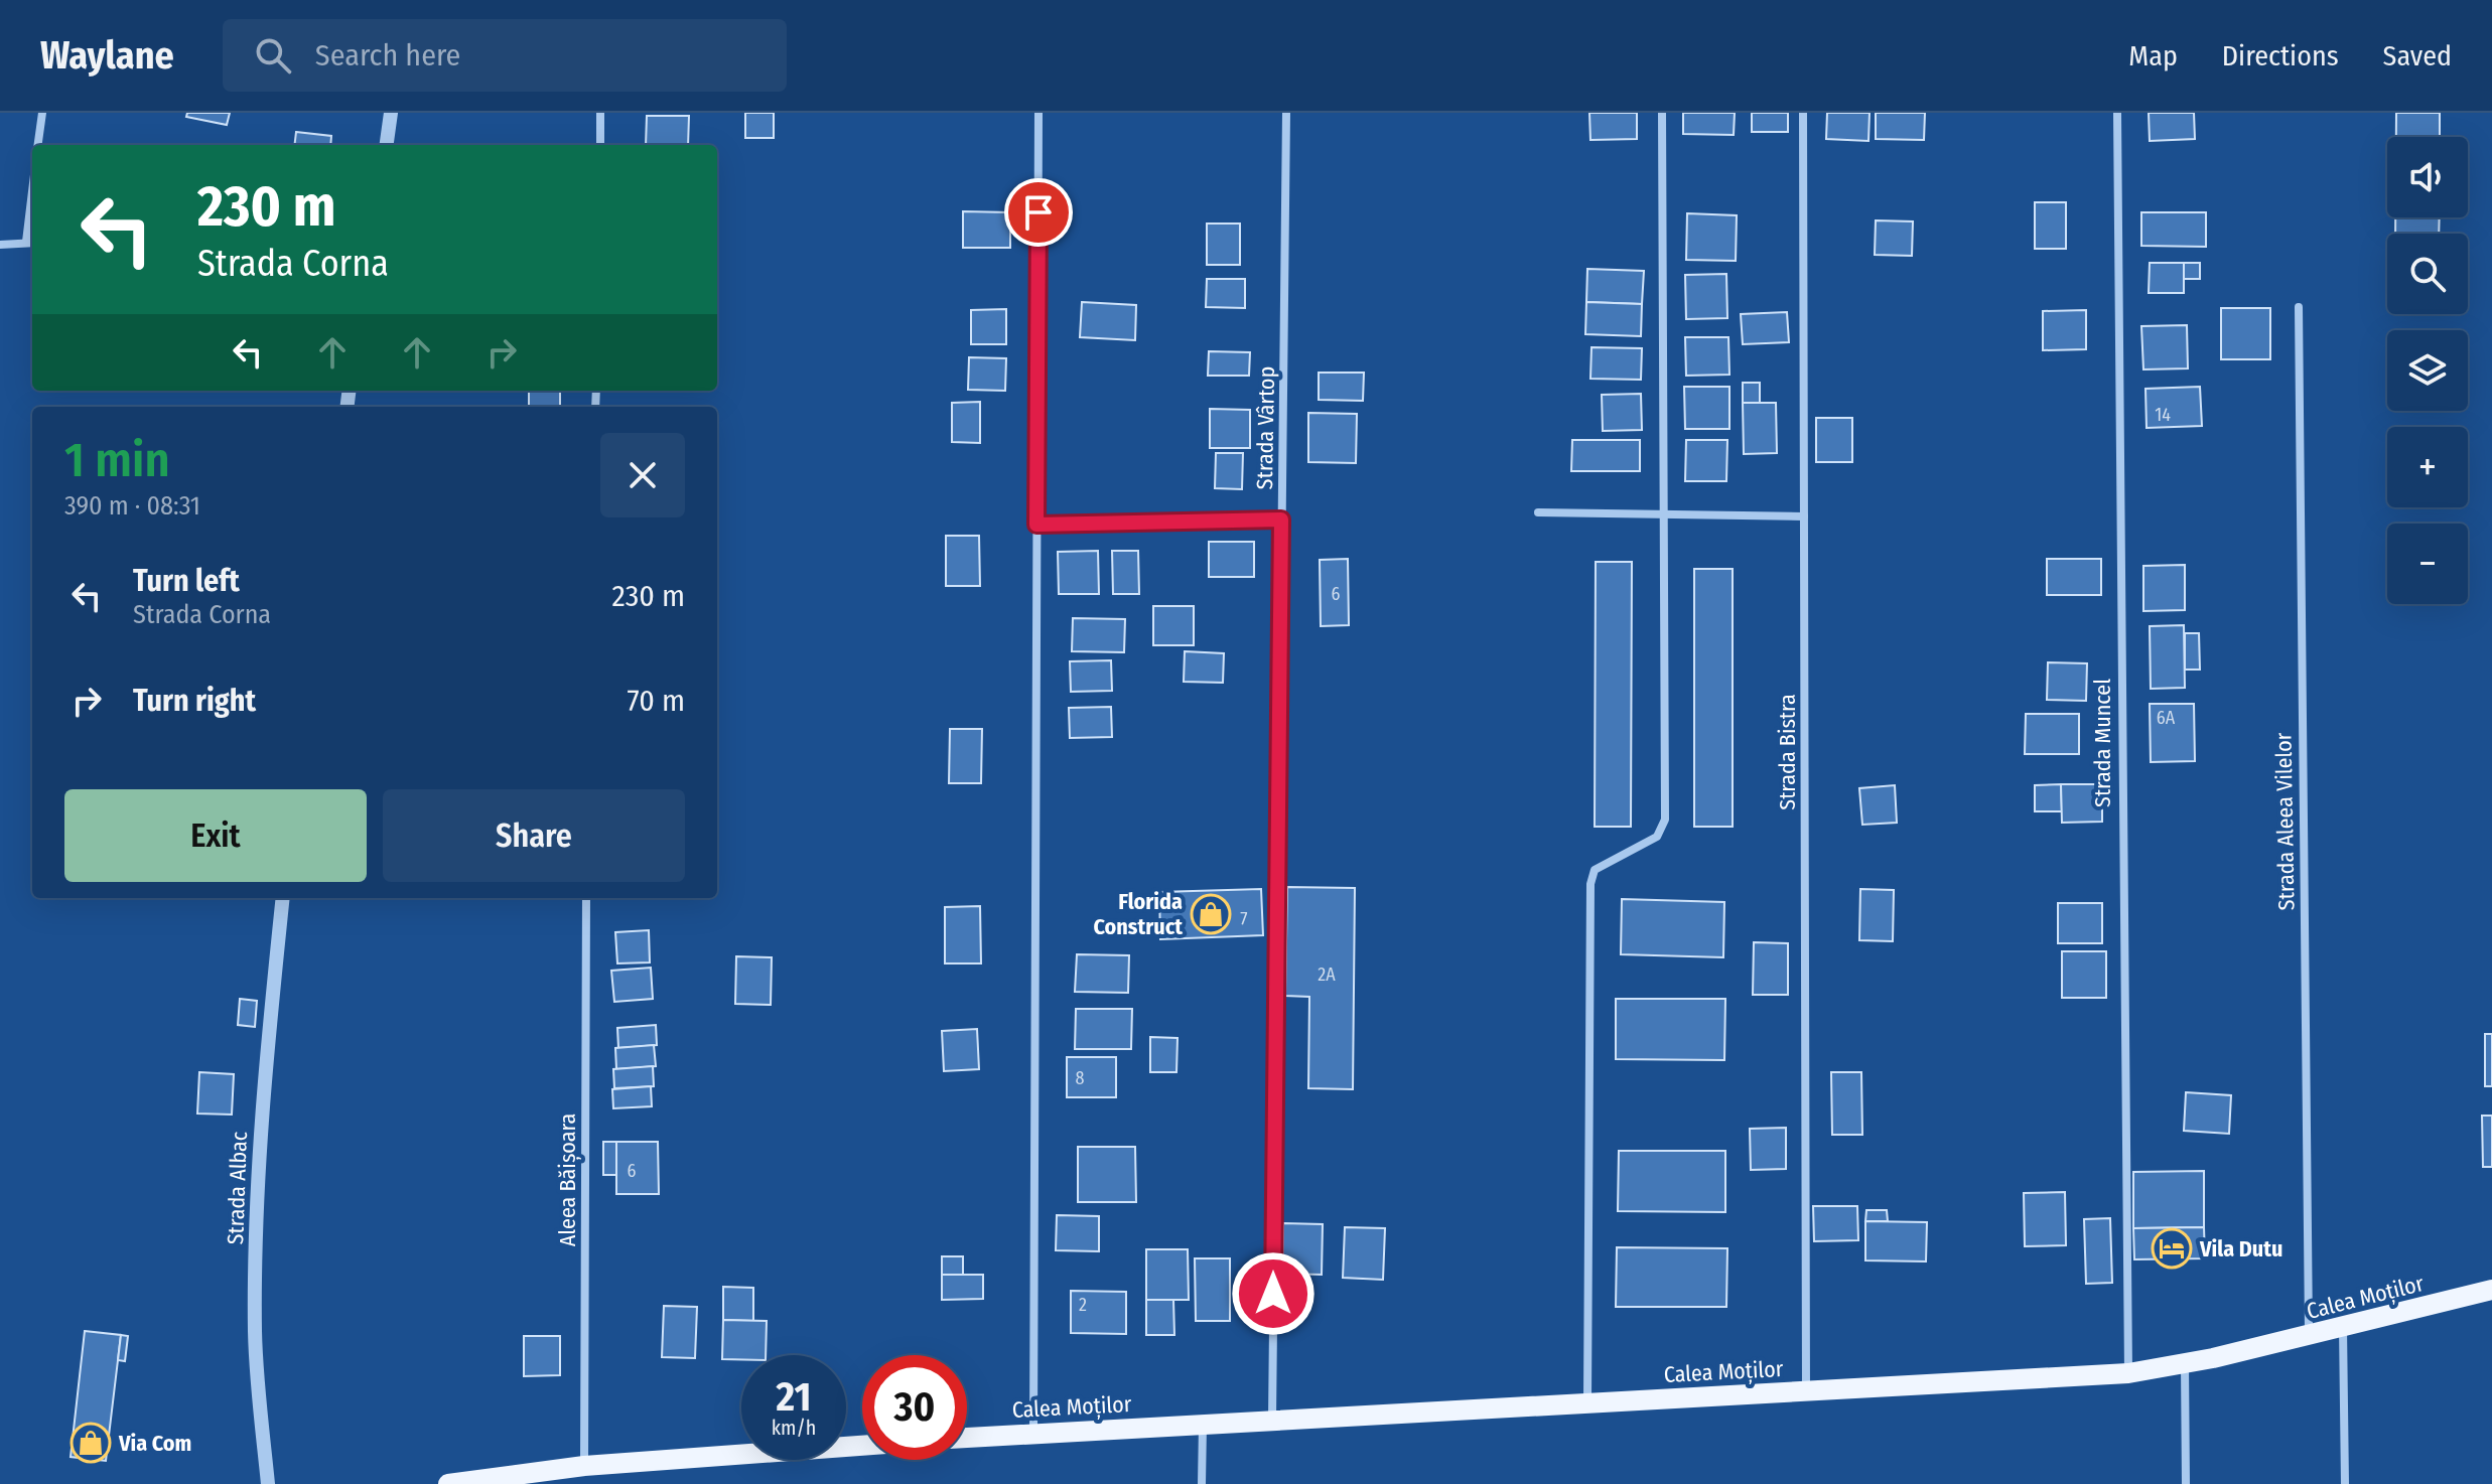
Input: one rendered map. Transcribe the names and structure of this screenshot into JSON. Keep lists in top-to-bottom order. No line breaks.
{"streets":{"main road":["Calea Moților"],"street":["Strada Vârtop","Strada Muncel","Strada Bistra","Strada Aleea Vilelor","Aleea Băișoara","Strada Albac"]},"crossings":[["Strada Vârtop","Calea Moților"],["Strada Muncel","Calea Moților"],["Strada Bistra","Calea Moților"],["Strada Aleea Vilelor","Calea Moților"]],"places":{"shop":["Florida Construct","Via Com"],"hotel":["Vila Dutu"]},"house_numbers":["14","6","6A","7","2A","8","6","2"],"page":{"header":"Waylane","search":"Search here","nav":["Map","Directions","Saved"],"map_buttons":["+","−"],"turn":["230 m","Strada Corna"],"heading":["1 min","390 m · 08:31"],"list":[{"name":"Turn left","note":"Strada Corna","value":"230 m"},{"name":"Turn right","value":"70 m"}],"buttons":["Exit","Share"],"speed":"21 km/h","limit":"30"}}
